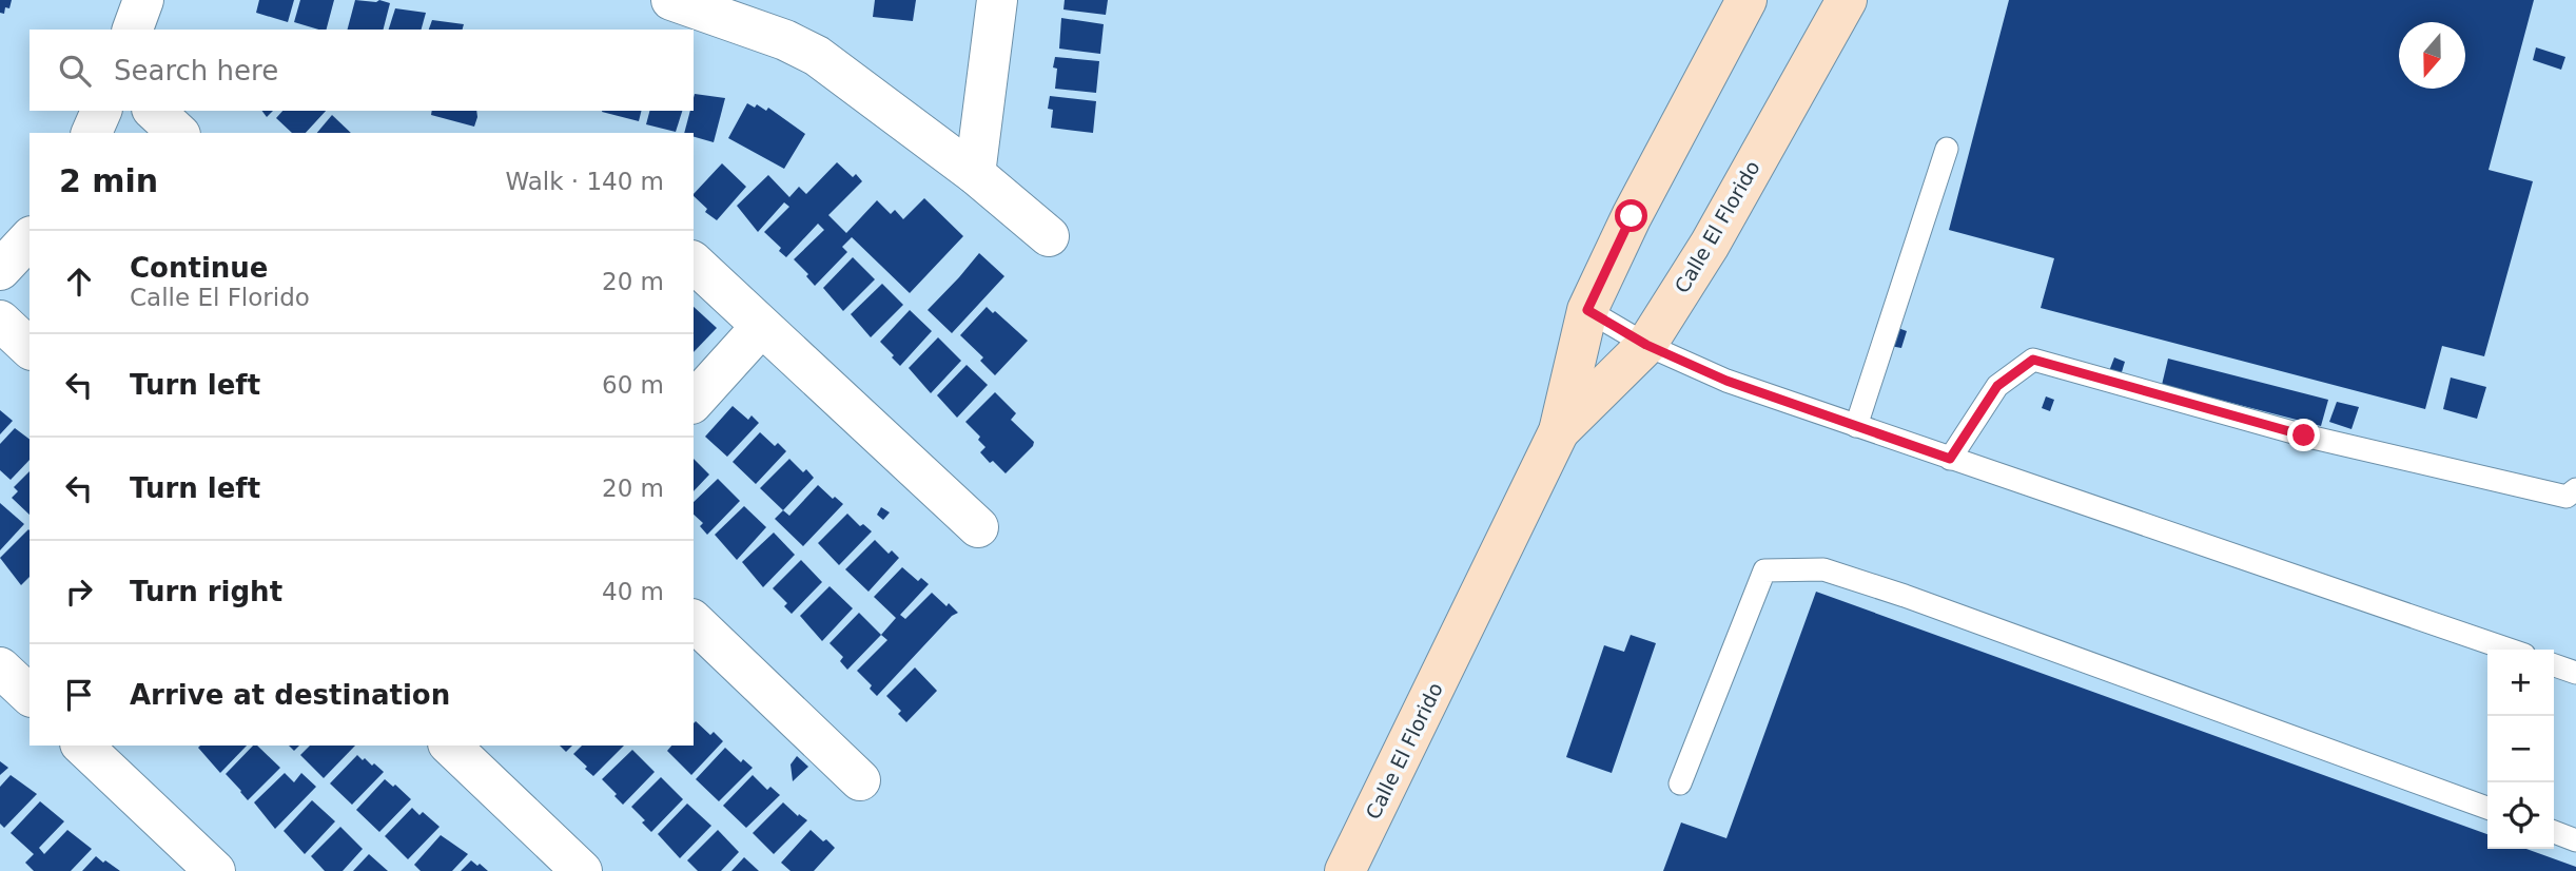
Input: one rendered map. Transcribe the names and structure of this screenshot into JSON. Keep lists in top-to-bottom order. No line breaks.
{"streets":{"main road":["Calle El Florido"]},"north":"bottom","page":{"search":"Search here","heading":["2 min","Walk · 140 m"],"list":[["Continue","Calle El Florido","20 m"],["Turn left","60 m"],["Turn left","20 m"],["Turn right","40 m"],"Arrive at destination"],"map_buttons":["+","−"]}}
